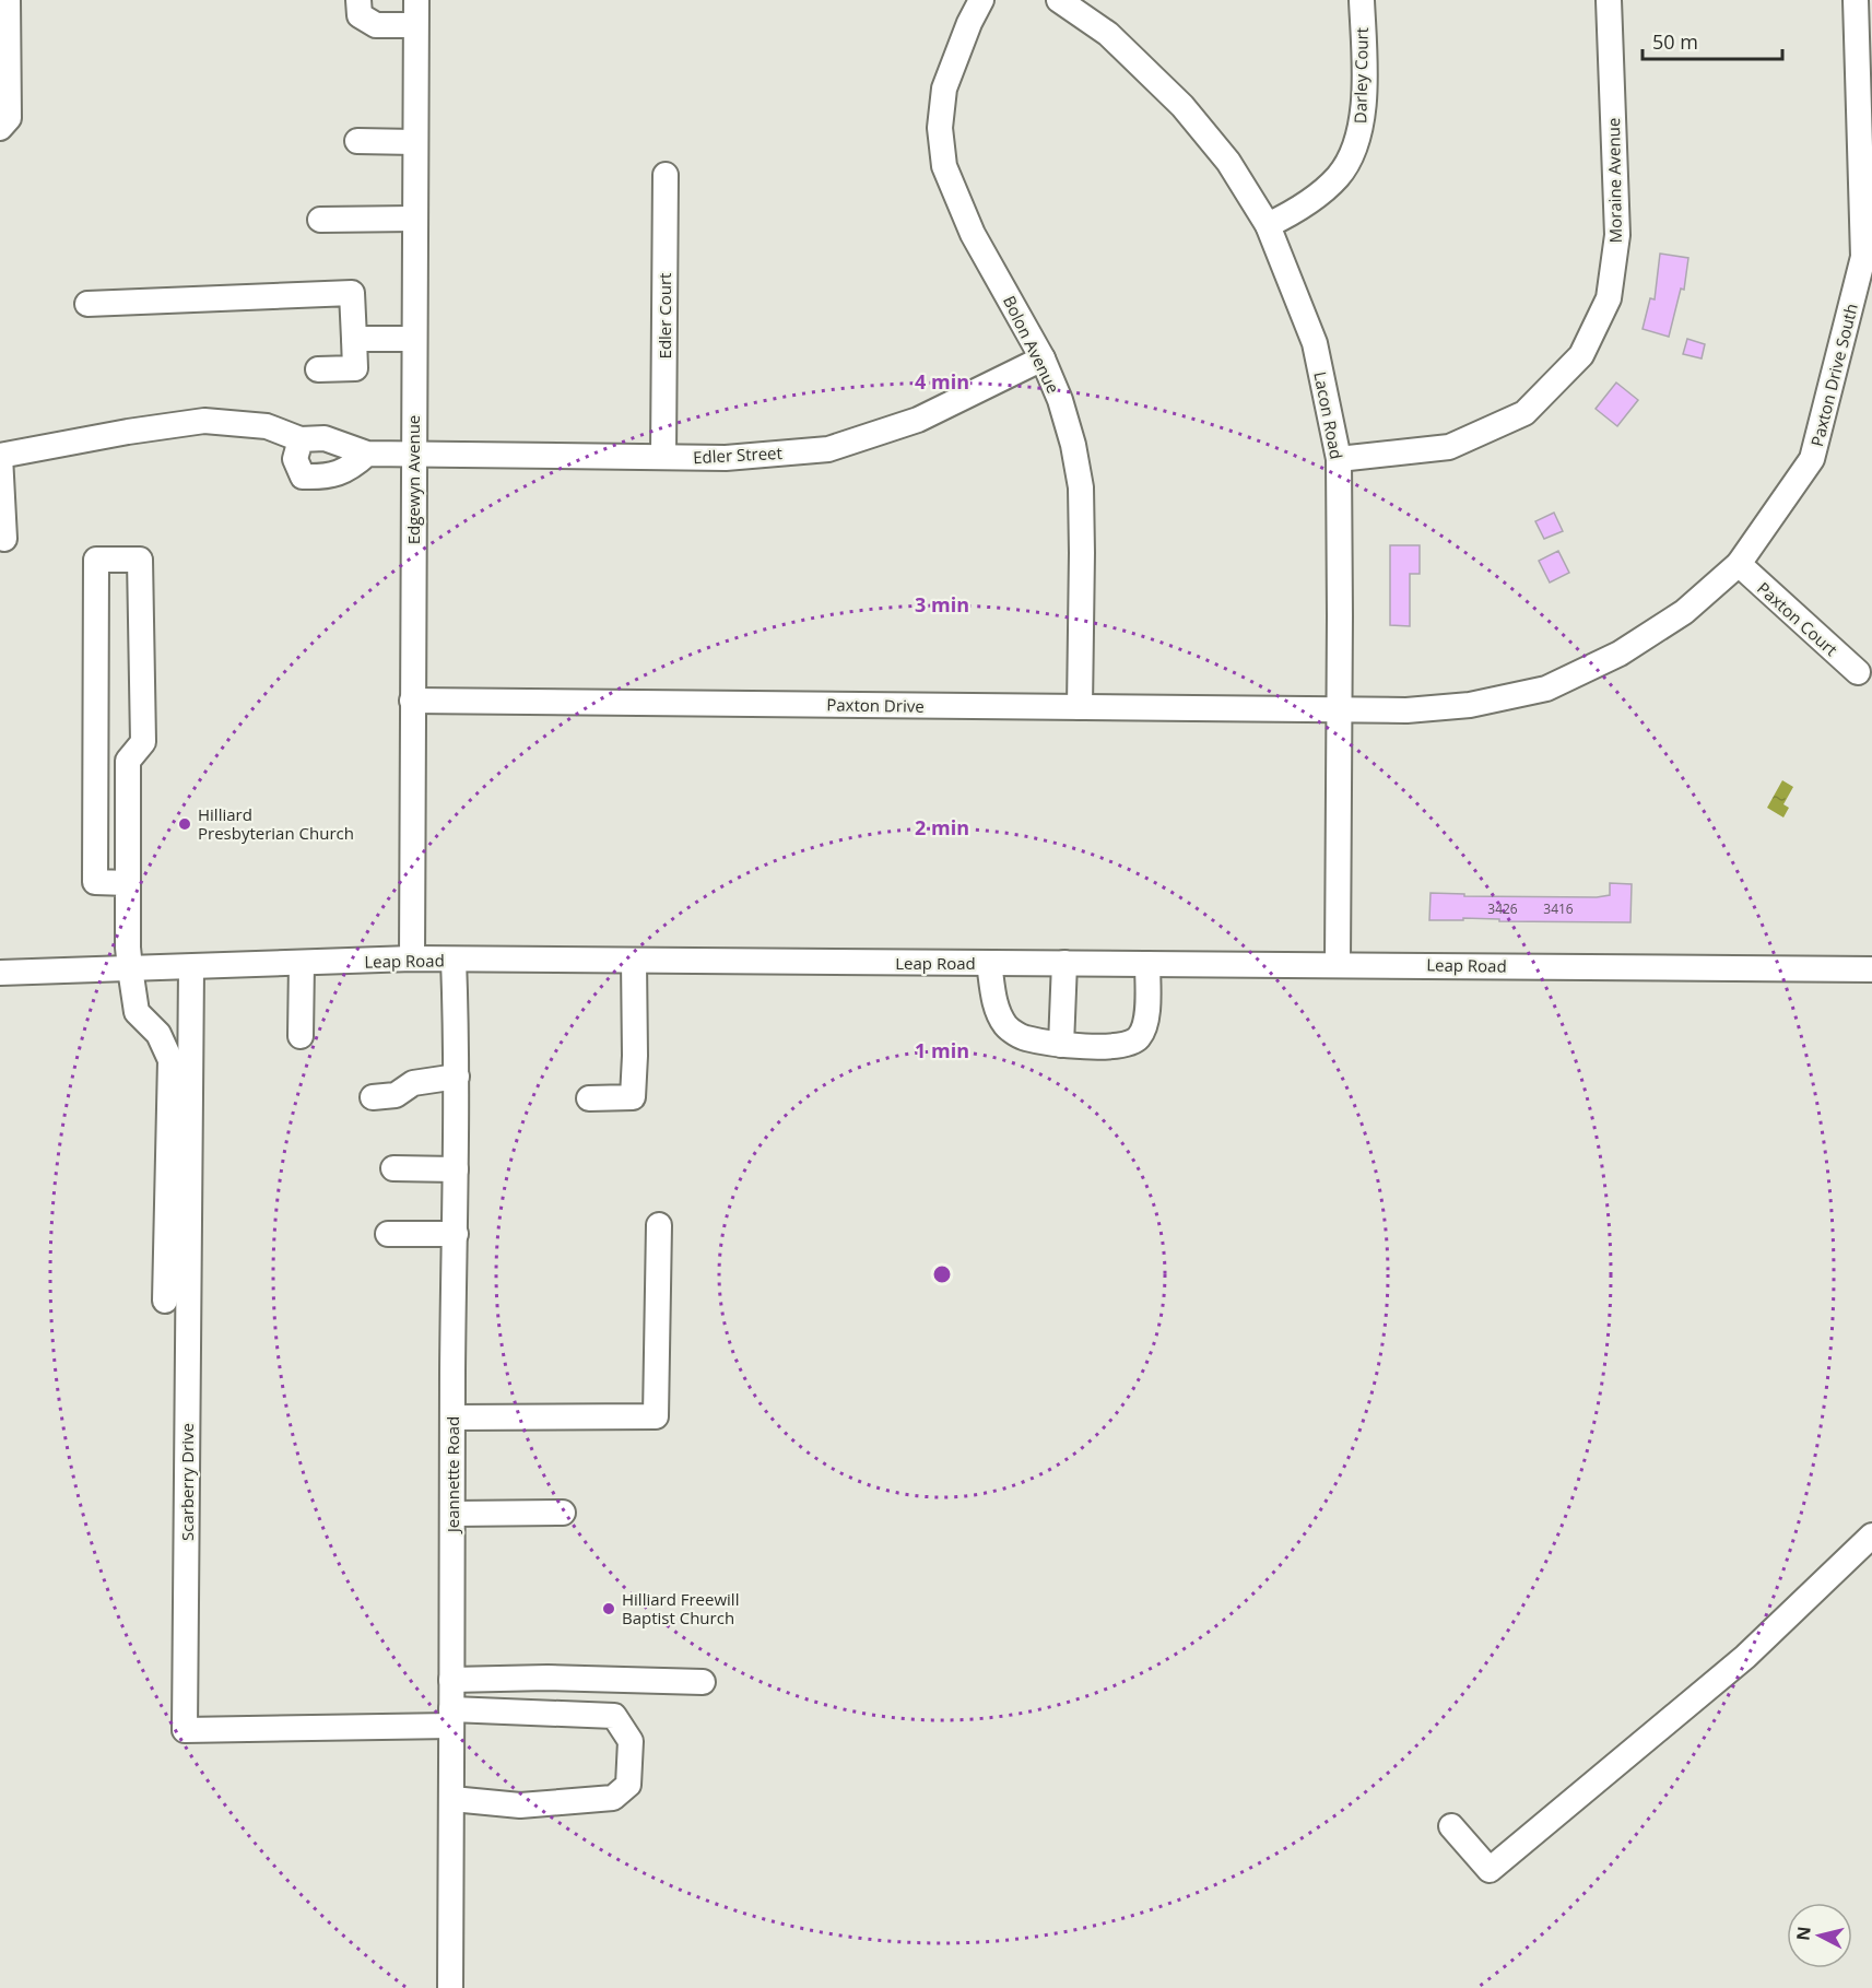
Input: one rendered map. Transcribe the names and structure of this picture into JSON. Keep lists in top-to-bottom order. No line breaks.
{"streets":{"street":["Darley Court","Moraine Avenue","Edler Court","Bolon Avenue","Paxton Drive South","Lacon Road","Edler Street","Edgewyn Avenue","Paxton Court","Paxton Drive","Leap Road","Jeannette Road","Scarberry Drive"]},"crossings":[["Darley Court","Lacon Road"],["Moraine Avenue","Lacon Road"],["Edler Court","Edler Street"],["Bolon Avenue","Edler Street"],["Bolon Avenue","Paxton Drive"],["Paxton Drive South","Lacon Road"],["Paxton Drive South","Paxton Court"],["Paxton Drive South","Paxton Drive"],["Lacon Road","Paxton Drive"],["Lacon Road","Leap Road"],["Edler Street","Edgewyn Avenue"],["Edgewyn Avenue","Paxton Drive"],["Edgewyn Avenue","Leap Road"],["Leap Road","Jeannette Road"],["Leap Road","Scarberry Drive"],["Jeannette Road","Scarberry Drive"]],"places":["Hilliard Presbyterian Church","Hilliard Freewill Baptist Church"],"house_numbers":["3426","3416"],"scale_bar":"50 m","north":"left","rings":["4 min","3 min","2 min","1 min"]}
